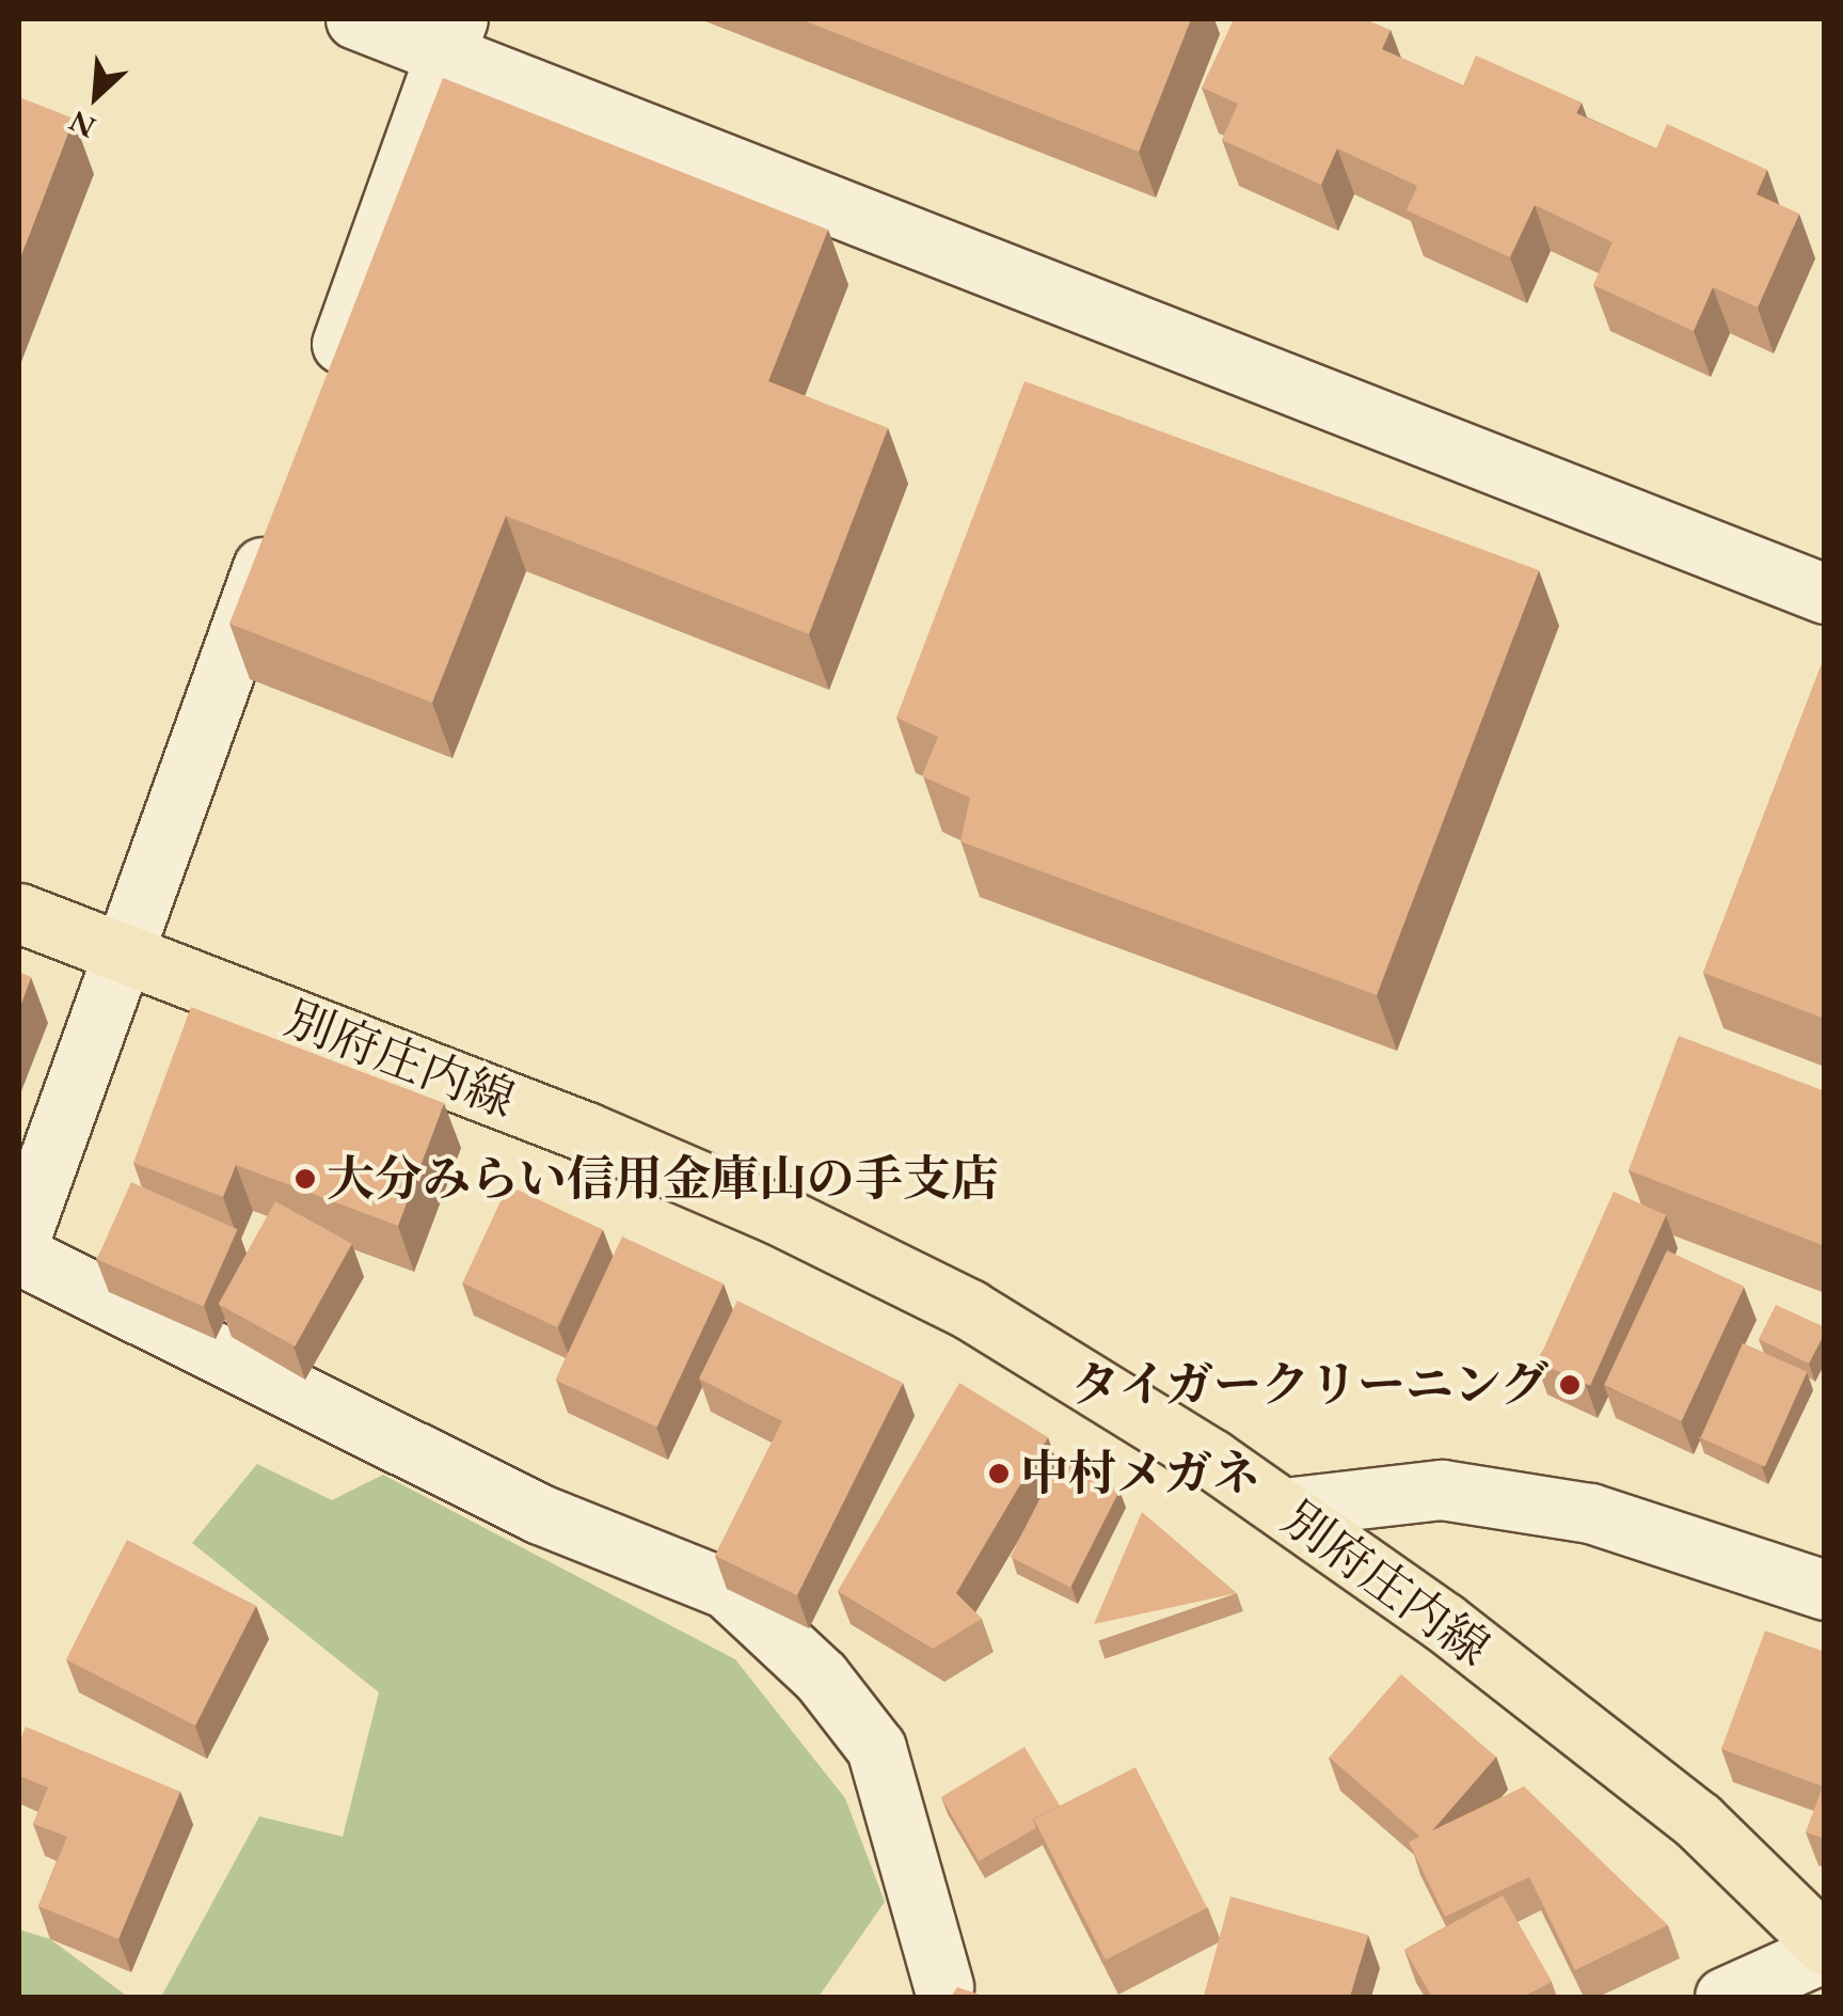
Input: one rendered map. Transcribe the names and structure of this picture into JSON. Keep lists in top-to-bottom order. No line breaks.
{"streets":{"main road":["別府庄内線"]},"places":["大分みらい信用金庫山の手支店","タイガークリーニング","中村メガネ"],"north":"bottom left"}
